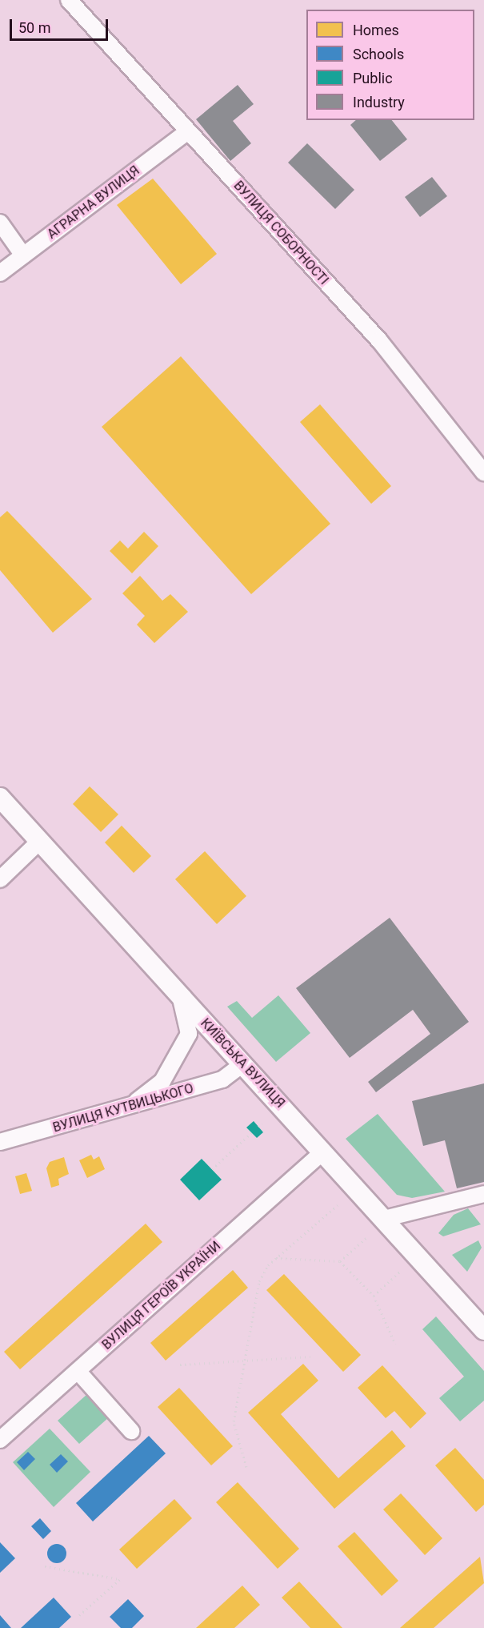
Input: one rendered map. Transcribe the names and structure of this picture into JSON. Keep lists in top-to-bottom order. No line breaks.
{"streets":{"main road":["КИЇВСЬКА ВУЛИЦЯ"],"street":["АГРАРНА ВУЛИЦЯ","ВУЛИЦЯ СОБОРНОСТІ","ВУЛИЦЯ КУТВИЦЬКОГО","ВУЛИЦЯ ГЕРОЇВ УКРАЇНИ"]},"crossings":[["АГРАРНА ВУЛИЦЯ","ВУЛИЦЯ СОБОРНОСТІ"],["КИЇВСЬКА ВУЛИЦЯ","ВУЛИЦЯ КУТВИЦЬКОГО"],["КИЇВСЬКА ВУЛИЦЯ","ВУЛИЦЯ ГЕРОЇВ УКРАЇНИ"]],"legend":["Homes","Schools","Public","Industry"],"scale_bar":"50 m"}
